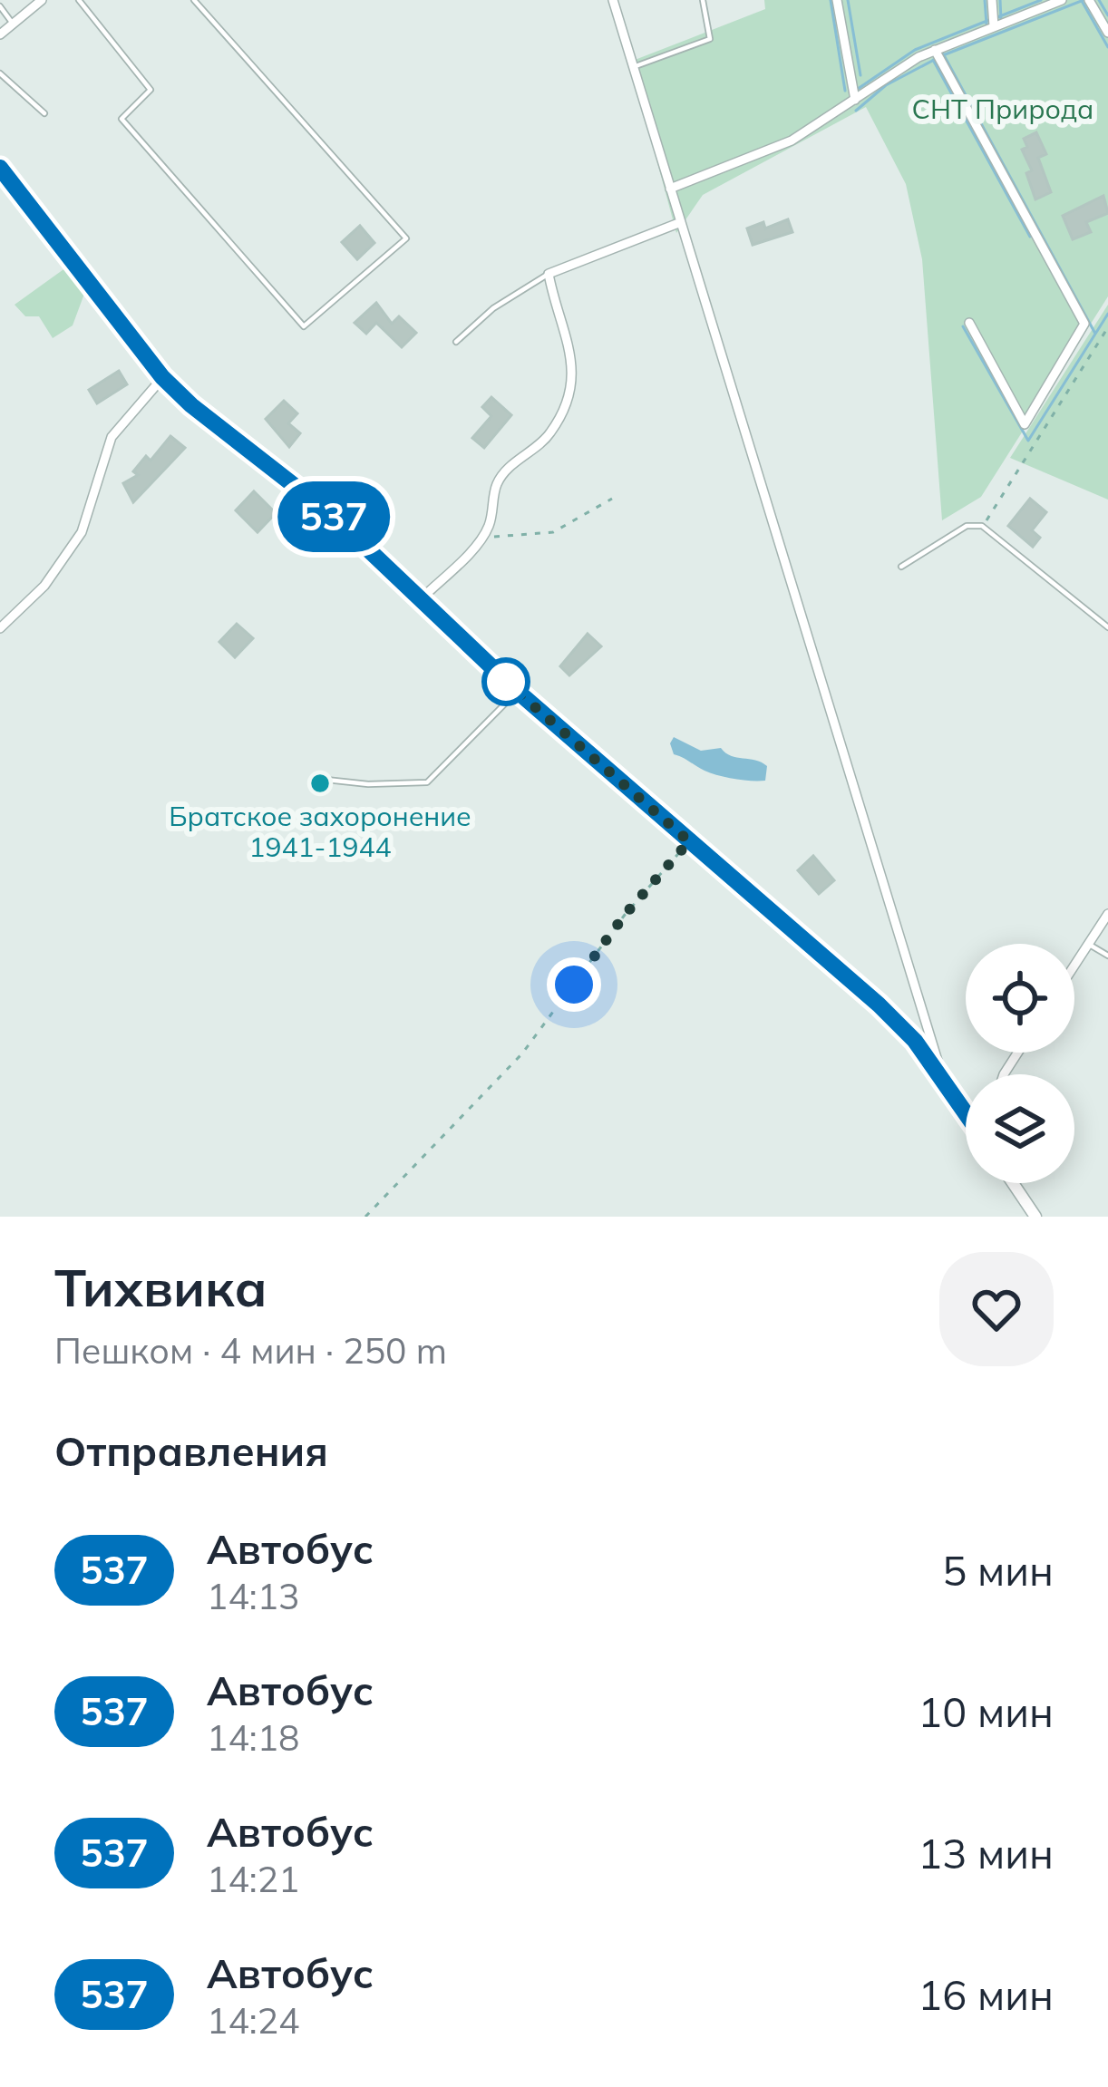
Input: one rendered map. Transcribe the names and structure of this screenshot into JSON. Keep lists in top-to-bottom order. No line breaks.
{"parks":["СНТ Природа"],"places":["Братское захоронение 1941-1944"],"lines":["bus line 537"],"page":{"on_map":"537","heading":[["Тихвика","Пешком · 4 мин · 250 m"],"Отправления"],"list":[{"mark":"537","name":"Автобус","note":"14:13","value":"5 мин"},{"mark":"537","name":"Автобус","note":"14:18","value":"10 мин"},{"mark":"537","name":"Автобус","note":"14:21","value":"13 мин"},{"mark":"537","name":"Автобус","note":"14:24","value":"16 мин"}]}}
